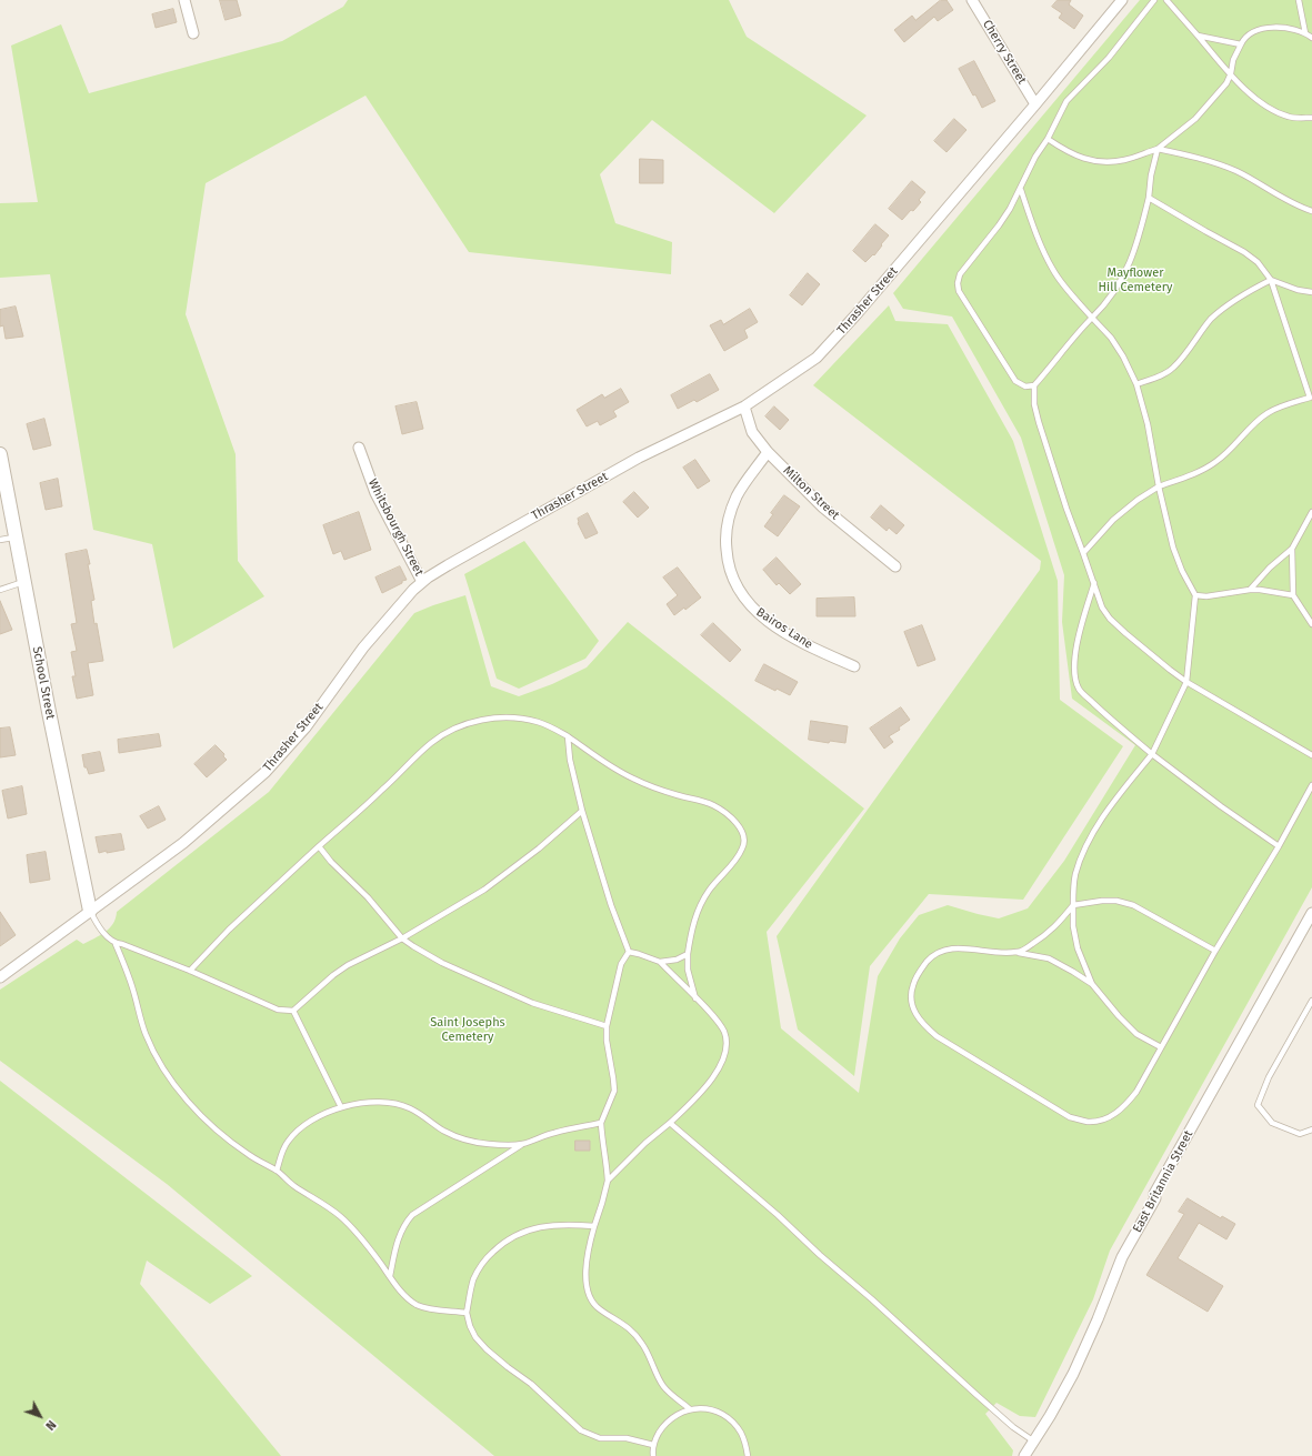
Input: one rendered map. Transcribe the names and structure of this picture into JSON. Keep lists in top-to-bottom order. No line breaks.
{"streets":{"street":["Cherry Street","Thrasher Street","Milton Street","Whitsbourgh Street","Bairos Lane","School Street","East Britannia Street"]},"crossings":[["Cherry Street","Thrasher Street"],["Thrasher Street","Milton Street"],["Thrasher Street","Whitsbourgh Street"],["Thrasher Street","School Street"],["Milton Street","Bairos Lane"]],"parks":["Mayflower Hill Cemetery","Saint Josephs Cemetery"],"north":"bottom right"}
